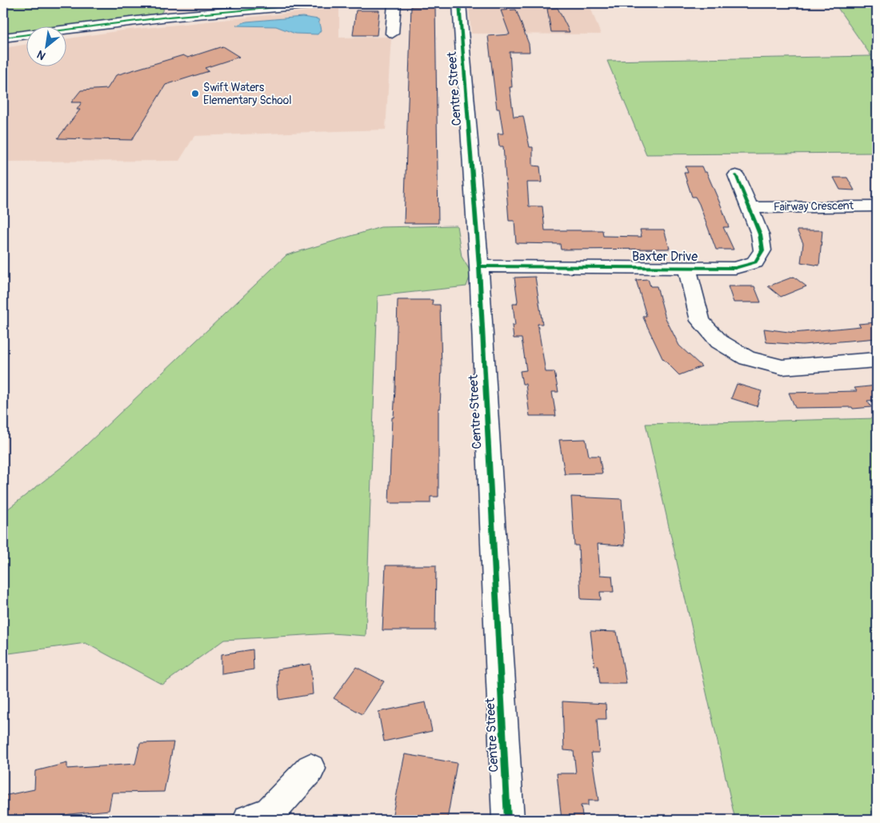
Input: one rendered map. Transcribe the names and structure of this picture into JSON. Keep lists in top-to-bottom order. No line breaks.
{"streets":{"street":["Centre Street","Fairway Crescent","Baxter Drive"]},"crossings":[["Centre Street","Baxter Drive"],["Fairway Crescent","Baxter Drive"]],"places":["Swift Waters Elementary School"],"north":"bottom left"}
